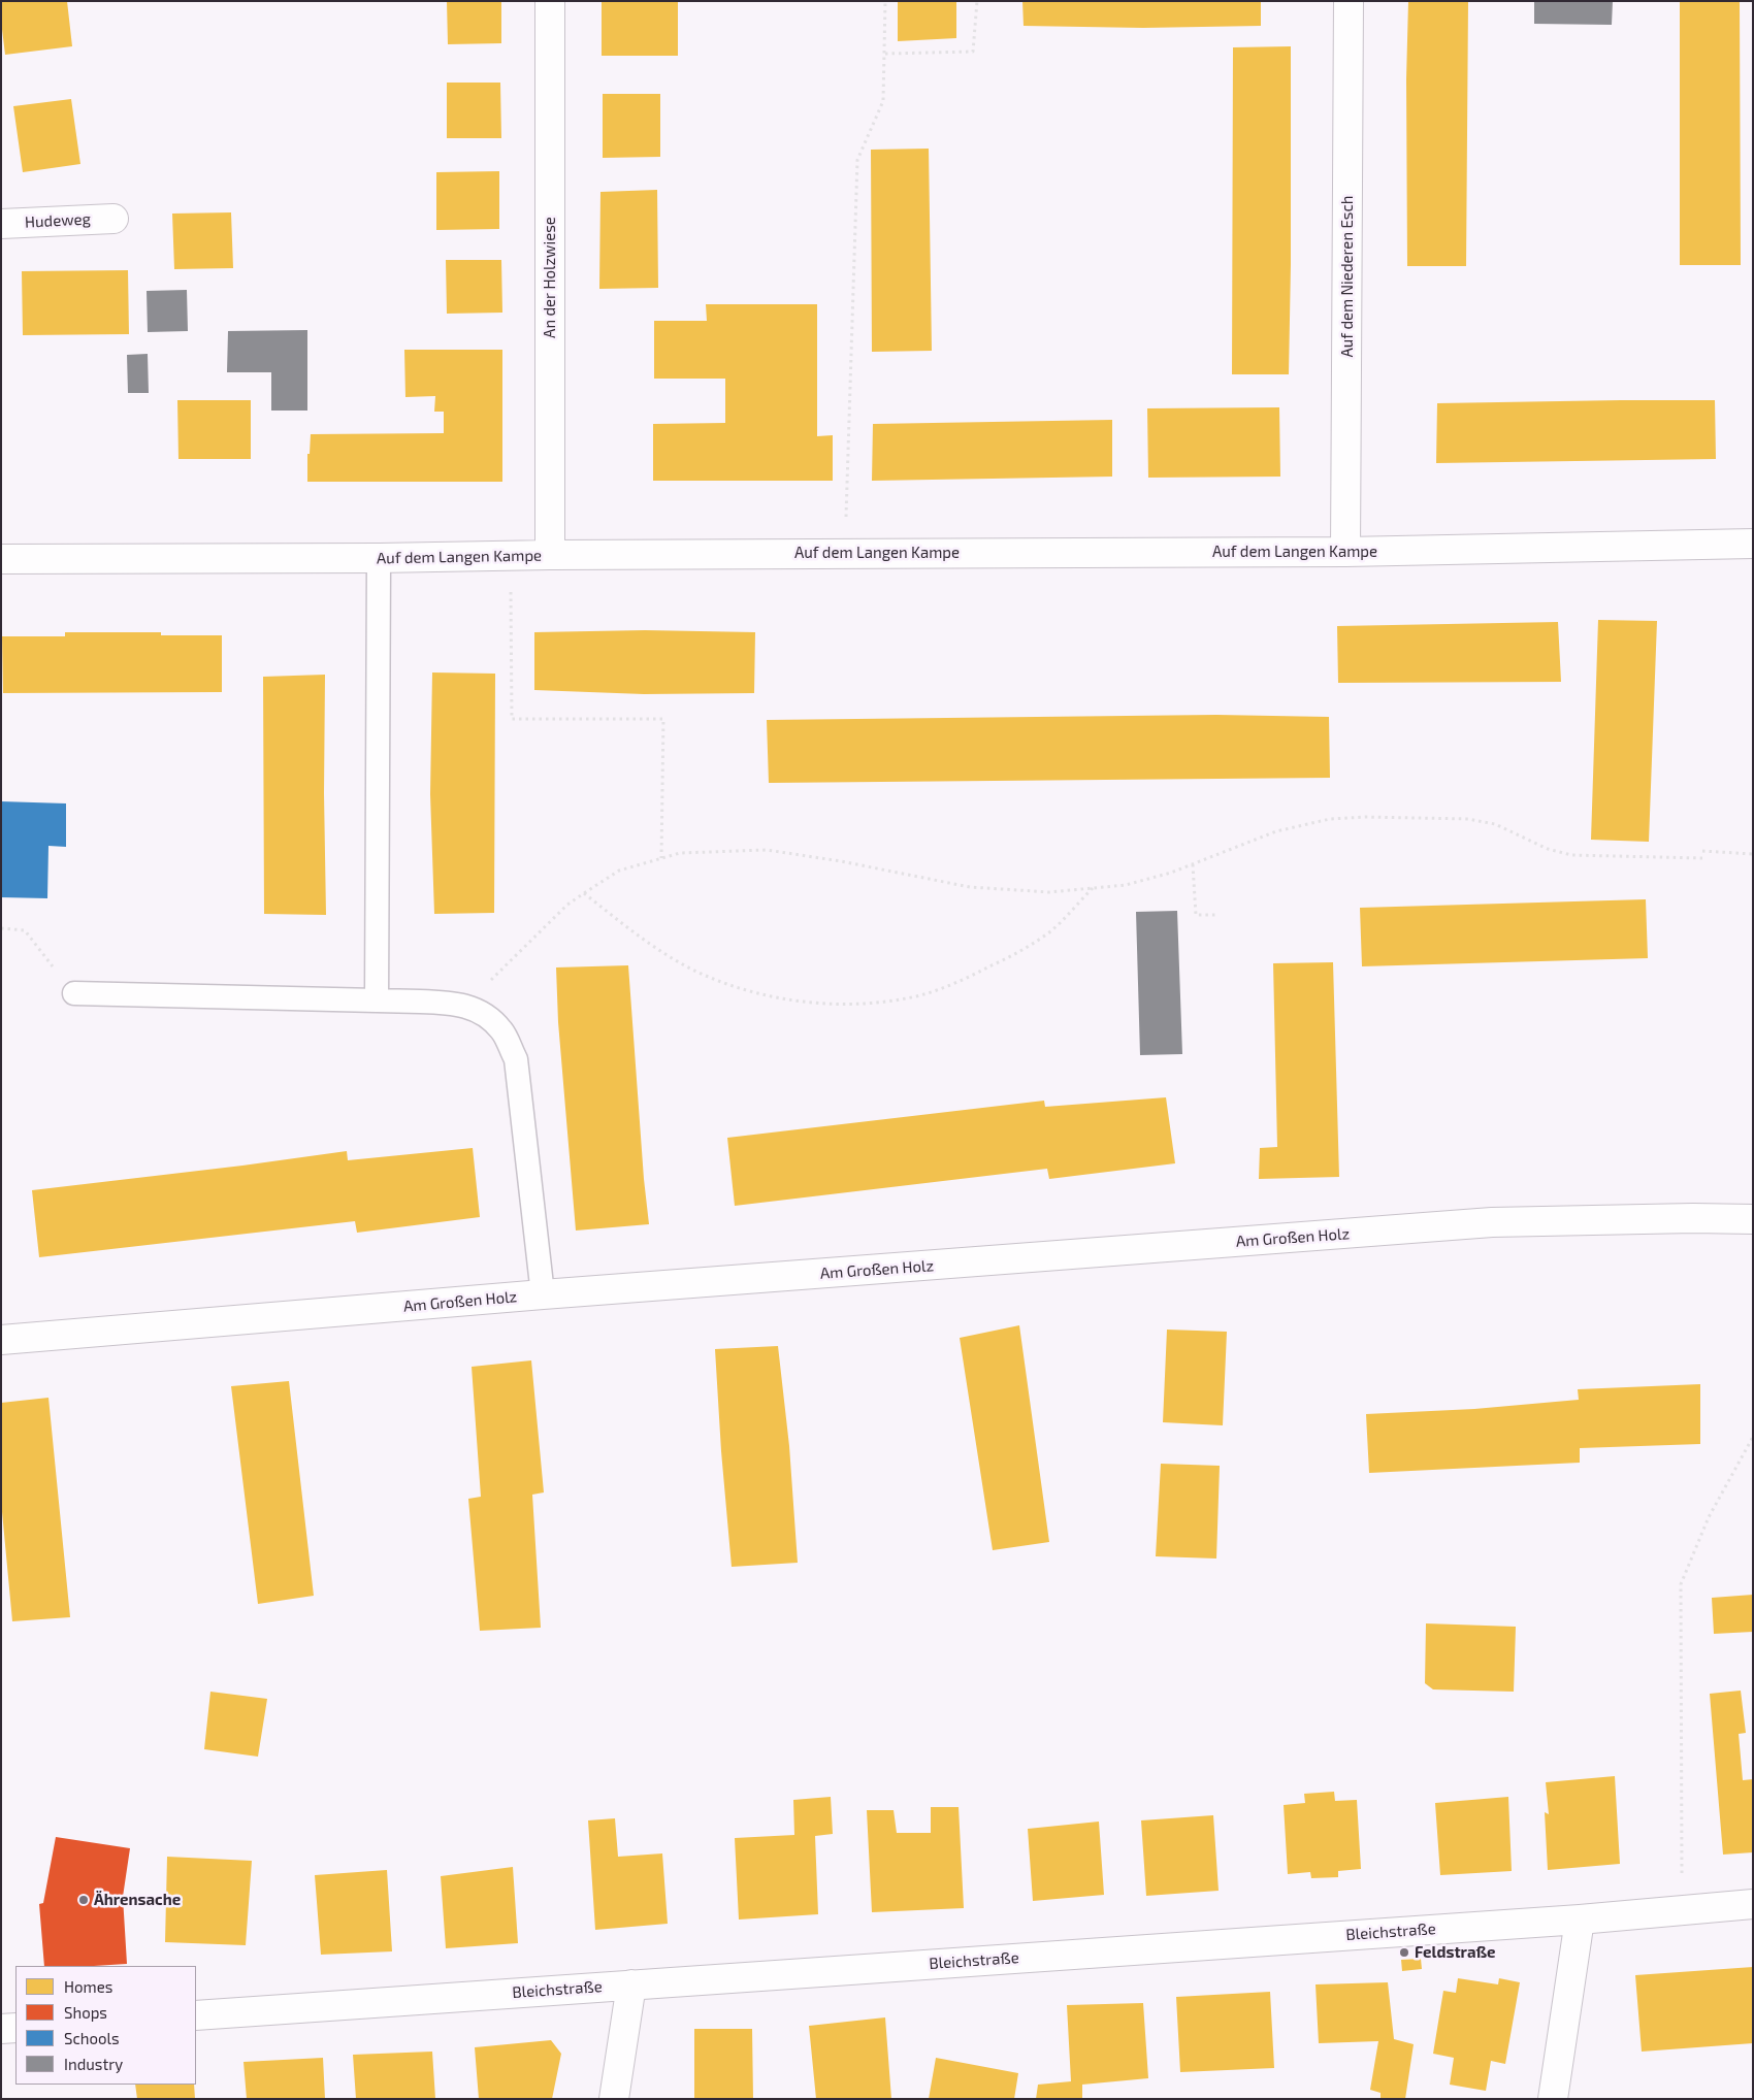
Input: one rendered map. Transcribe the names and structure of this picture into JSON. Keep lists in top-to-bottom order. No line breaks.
{"streets":{"street":["Hudeweg","Auf dem Niederen Esch","An der Holzwiese","Auf dem Langen Kampe","Am Großen Holz","Bleichstraße"]},"crossings":[["Auf dem Niederen Esch","Auf dem Langen Kampe"],["An der Holzwiese","Auf dem Langen Kampe"]],"places":["Ährensache","Feldstraße"],"legend":["Homes","Shops","Schools","Industry"]}
